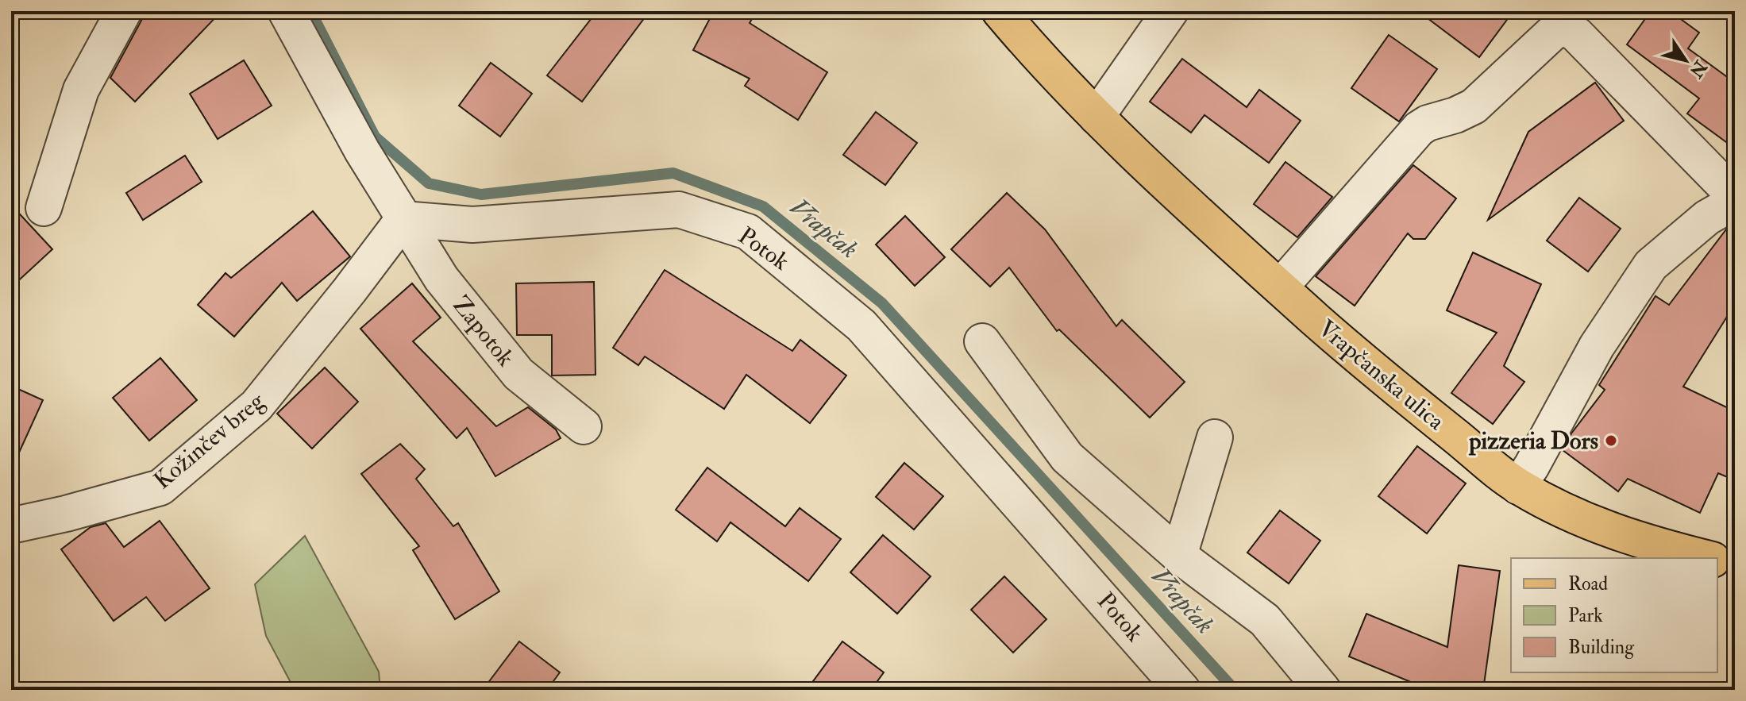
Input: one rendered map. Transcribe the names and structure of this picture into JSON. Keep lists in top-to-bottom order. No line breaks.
{"streets":{"main road":["Vrapčanska ulica"],"street":["Potok","Zapotok","Kožinčev breg"]},"crossings":[["Potok","Zapotok"],["Potok","Kožinčev breg"],["Zapotok","Kožinčev breg"]],"water":["Vrapčak"],"places":["pizzeria Dors"],"legend":["Road","Park","Building"],"north":"bottom right"}
